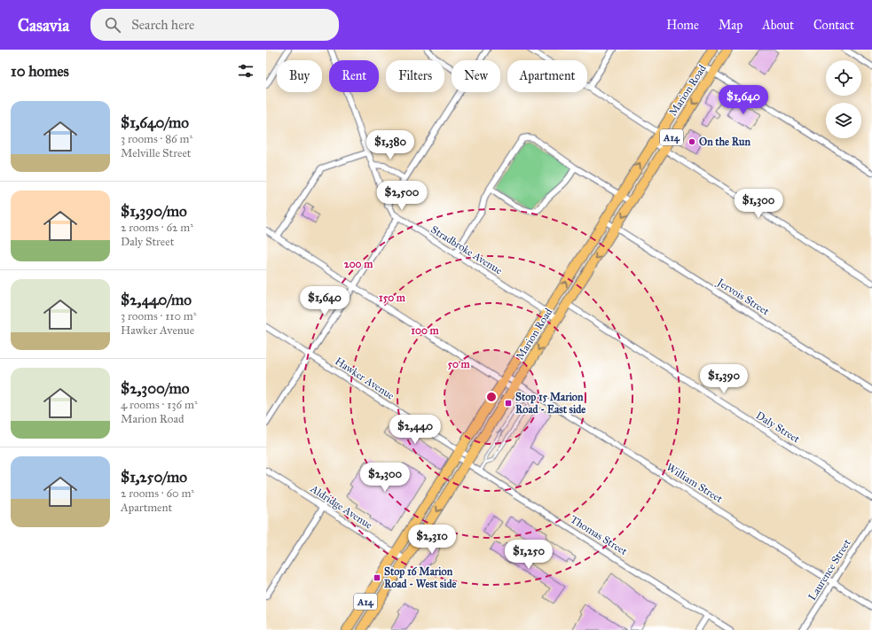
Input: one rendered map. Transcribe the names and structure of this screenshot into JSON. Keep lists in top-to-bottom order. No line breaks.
{"streets":{"main road":["Marion Road","A14"],"street":["Stradbroke Avenue","Jervois Street","Hawker Avenue","Daly Street","William Street","Aldridge Avenue","Thomas Street","Laurence Street"]},"crossings":[["Marion Road","Stradbroke Avenue"],["Marion Road","Jervois Street"],["Marion Road","Hawker Avenue"],["Marion Road","Daly Street"],["Marion Road","William Street"],["Marion Road","Aldridge Avenue"],["Marion Road","Thomas Street"],["Hawker Avenue","Thomas Street"],["William Street","Laurence Street"]],"places":{"other":["On the Run"],"transit":["Stop 15 Marion Road - East side","Stop 16 Marion Road - West side"]},"page":{"header":"Casavia","search":"Search here","nav":["Home","Map","About","Contact"],"heading":"10 homes","chip":["Buy","Rent","Filters","New","Apartment"],"price":["$1,640","$1,380","$2,500","$1,300","$1,640","$1,390","$2,440","$2,300","$2,310","$1,250"],"list":[{"name":"$1,640/mo","note":"3 rooms · 86 m² · Melville Street"},{"name":"$1,390/mo","note":"2 rooms · 62 m² · Daly Street"},{"name":"$2,440/mo","note":"3 rooms · 110 m² · Hawker Avenue"},{"name":"$2,300/mo","note":"4 rooms · 136 m² · Marion Road"},{"name":"$1,250/mo","note":"2 rooms · 60 m² · Apartment"}]},"rings":["200 m","150 m","100 m","50 m"]}
